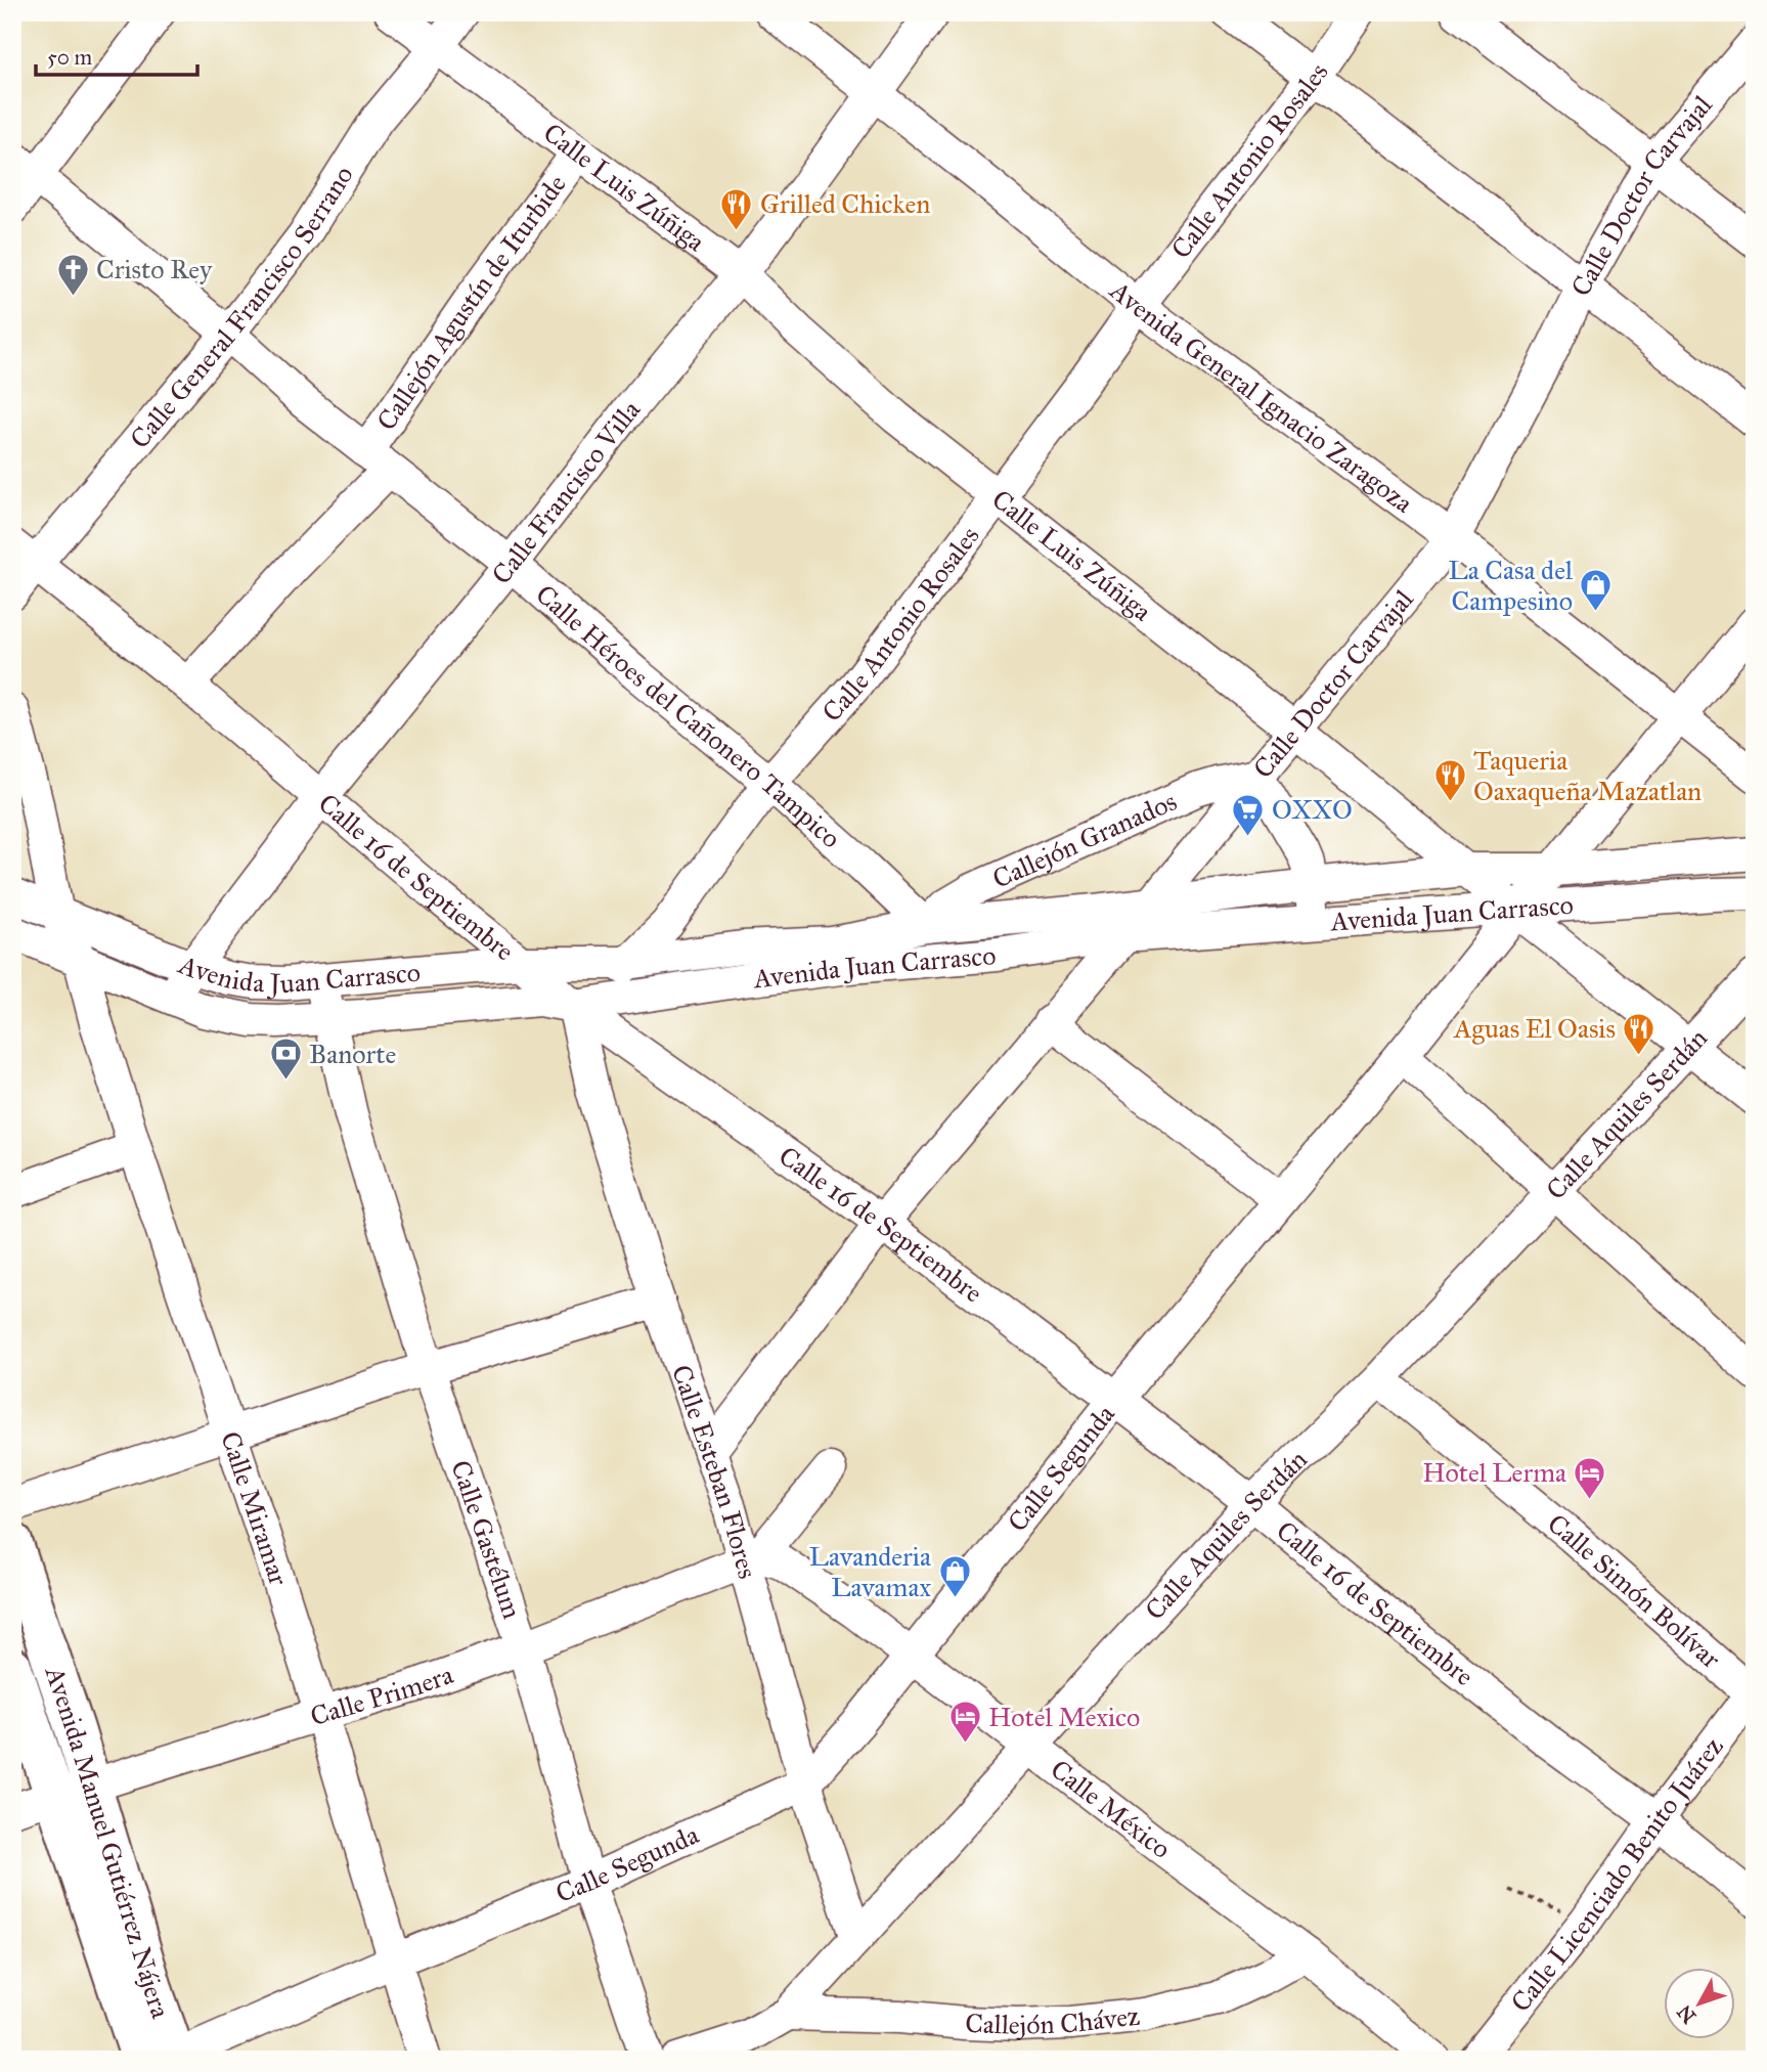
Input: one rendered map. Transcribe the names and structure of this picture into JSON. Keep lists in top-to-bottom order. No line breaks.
{"streets":{"main road":["Avenida Manuel Gutiérrez Nájera"],"street":["Calle Antonio Rosales","Calle Luis Zúñiga","Calle Doctor Carvajal","Callejón Agustín de Iturbide","Calle General Francisco Serrano","Avenida General Ignacio Zaragoza","Calle Francisco Villa","Calle Héroes del Cañonero Tampico","Callejón Granados","Calle 16 de Septiembre","Avenida Juan Carrasco","Calle Aquiles Serdán","Calle Segunda","Calle Esteban Flores","Calle Miramar","Calle Gastélum","Calle Simón Bolívar","Calle Primera","Calle México","Calle Licenciado Benito Juárez","Callejón Chávez"]},"crossings":[["Calle Antonio Rosales","Calle Luis Zúñiga"],["Calle Antonio Rosales","Avenida General Ignacio Zaragoza"],["Calle Antonio Rosales","Calle Héroes del Cañonero Tampico"],["Calle Antonio Rosales","Calle 16 de Septiembre"],["Calle Antonio Rosales","Avenida Juan Carrasco"],["Calle Antonio Rosales","Calle Esteban Flores"],["Calle Luis Zúñiga","Calle Doctor Carvajal"],["Calle Luis Zúñiga","Callejón Agustín de Iturbide"],["Calle Luis Zúñiga","Calle General Francisco Serrano"],["Calle Luis Zúñiga","Calle Francisco Villa"],["Calle Luis Zúñiga","Avenida Juan Carrasco"],["Calle Luis Zúñiga","Calle Aquiles Serdán"],["Calle Luis Zúñiga","Calle Segunda"],["Calle Doctor Carvajal","Avenida General Ignacio Zaragoza"],["Calle Doctor Carvajal","Callejón Granados"],["Calle Doctor Carvajal","Calle 16 de Septiembre"],["Calle Doctor Carvajal","Avenida Juan Carrasco"],["Calle Doctor Carvajal","Calle Esteban Flores"],["Callejón Agustín de Iturbide","Calle Héroes del Cañonero Tampico"],["Callejón Agustín de Iturbide","Calle 16 de Septiembre"],["Calle General Francisco Serrano","Calle Héroes del Cañonero Tampico"],["Calle General Francisco Serrano","Calle 16 de Septiembre"],["Avenida General Ignacio Zaragoza","Calle Francisco Villa"],["Avenida General Ignacio Zaragoza","Calle Segunda"],["Calle Francisco Villa","Calle Héroes del Cañonero Tampico"],["Calle Francisco Villa","Calle 16 de Septiembre"],["Calle Francisco Villa","Avenida Juan Carrasco"],["Calle Héroes del Cañonero Tampico","Callejón Granados"],["Calle Héroes del Cañonero Tampico","Avenida Juan Carrasco"],["Callejón Granados","Avenida Juan Carrasco"],["Calle 16 de Septiembre","Avenida Juan Carrasco"],["Calle 16 de Septiembre","Calle Aquiles Serdán"],["Calle 16 de Septiembre","Calle Segunda"],["Calle 16 de Septiembre","Calle Esteban Flores"],["Calle 16 de Septiembre","Calle Licenciado Benito Juárez"],["Avenida Juan Carrasco","Calle Segunda"],["Avenida Juan Carrasco","Calle Esteban Flores"],["Avenida Juan Carrasco","Calle Miramar"],["Avenida Juan Carrasco","Calle Gastélum"],["Calle Aquiles Serdán","Calle Esteban Flores"],["Calle Aquiles Serdán","Calle Simón Bolívar"],["Calle Aquiles Serdán","Calle México"],["Calle Aquiles Serdán","Callejón Chávez"],["Calle Segunda","Calle Esteban Flores"],["Calle Segunda","Calle Miramar"],["Calle Segunda","Calle Gastélum"],["Calle Segunda","Calle México"],["Calle Segunda","Avenida Manuel Gutiérrez Nájera"],["Calle Esteban Flores","Calle Primera"],["Calle Esteban Flores","Calle México"],["Calle Miramar","Calle Primera"],["Calle Gastélum","Calle Primera"],["Calle Simón Bolívar","Calle Licenciado Benito Juárez"],["Calle Primera","Calle México"],["Calle Primera","Avenida Manuel Gutiérrez Nájera"],["Calle México","Callejón Chávez"]],"places":{"restaurant":["Grilled Chicken","Taqueria Oaxaqueña Mazatlan","Aguas El Oasis"],"church":["Cristo Rey"],"shop":["La Casa del Campesino","Lavanderia Lavamax"],"supermarket":["OXXO"],"bank":["Banorte"],"hotel":["Hotel Lerma","Hotel Mexico"]},"scale_bar":"50 m","north":"bottom left"}
